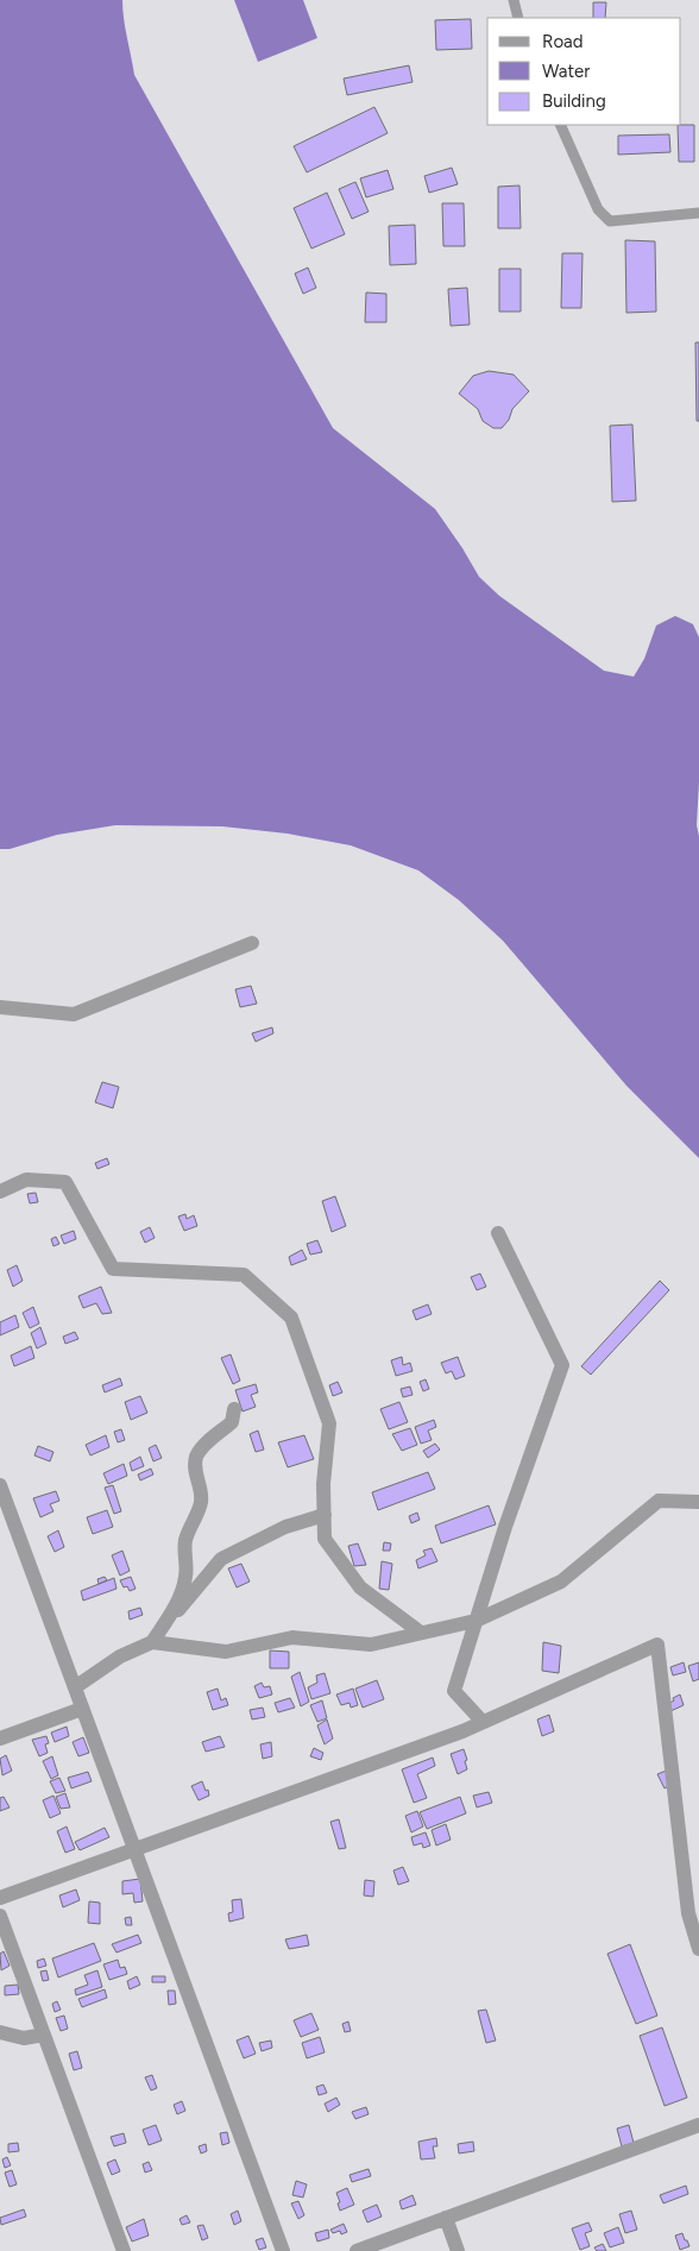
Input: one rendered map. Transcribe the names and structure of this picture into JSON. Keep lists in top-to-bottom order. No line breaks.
{"legend":["Road","Water","Building"]}
